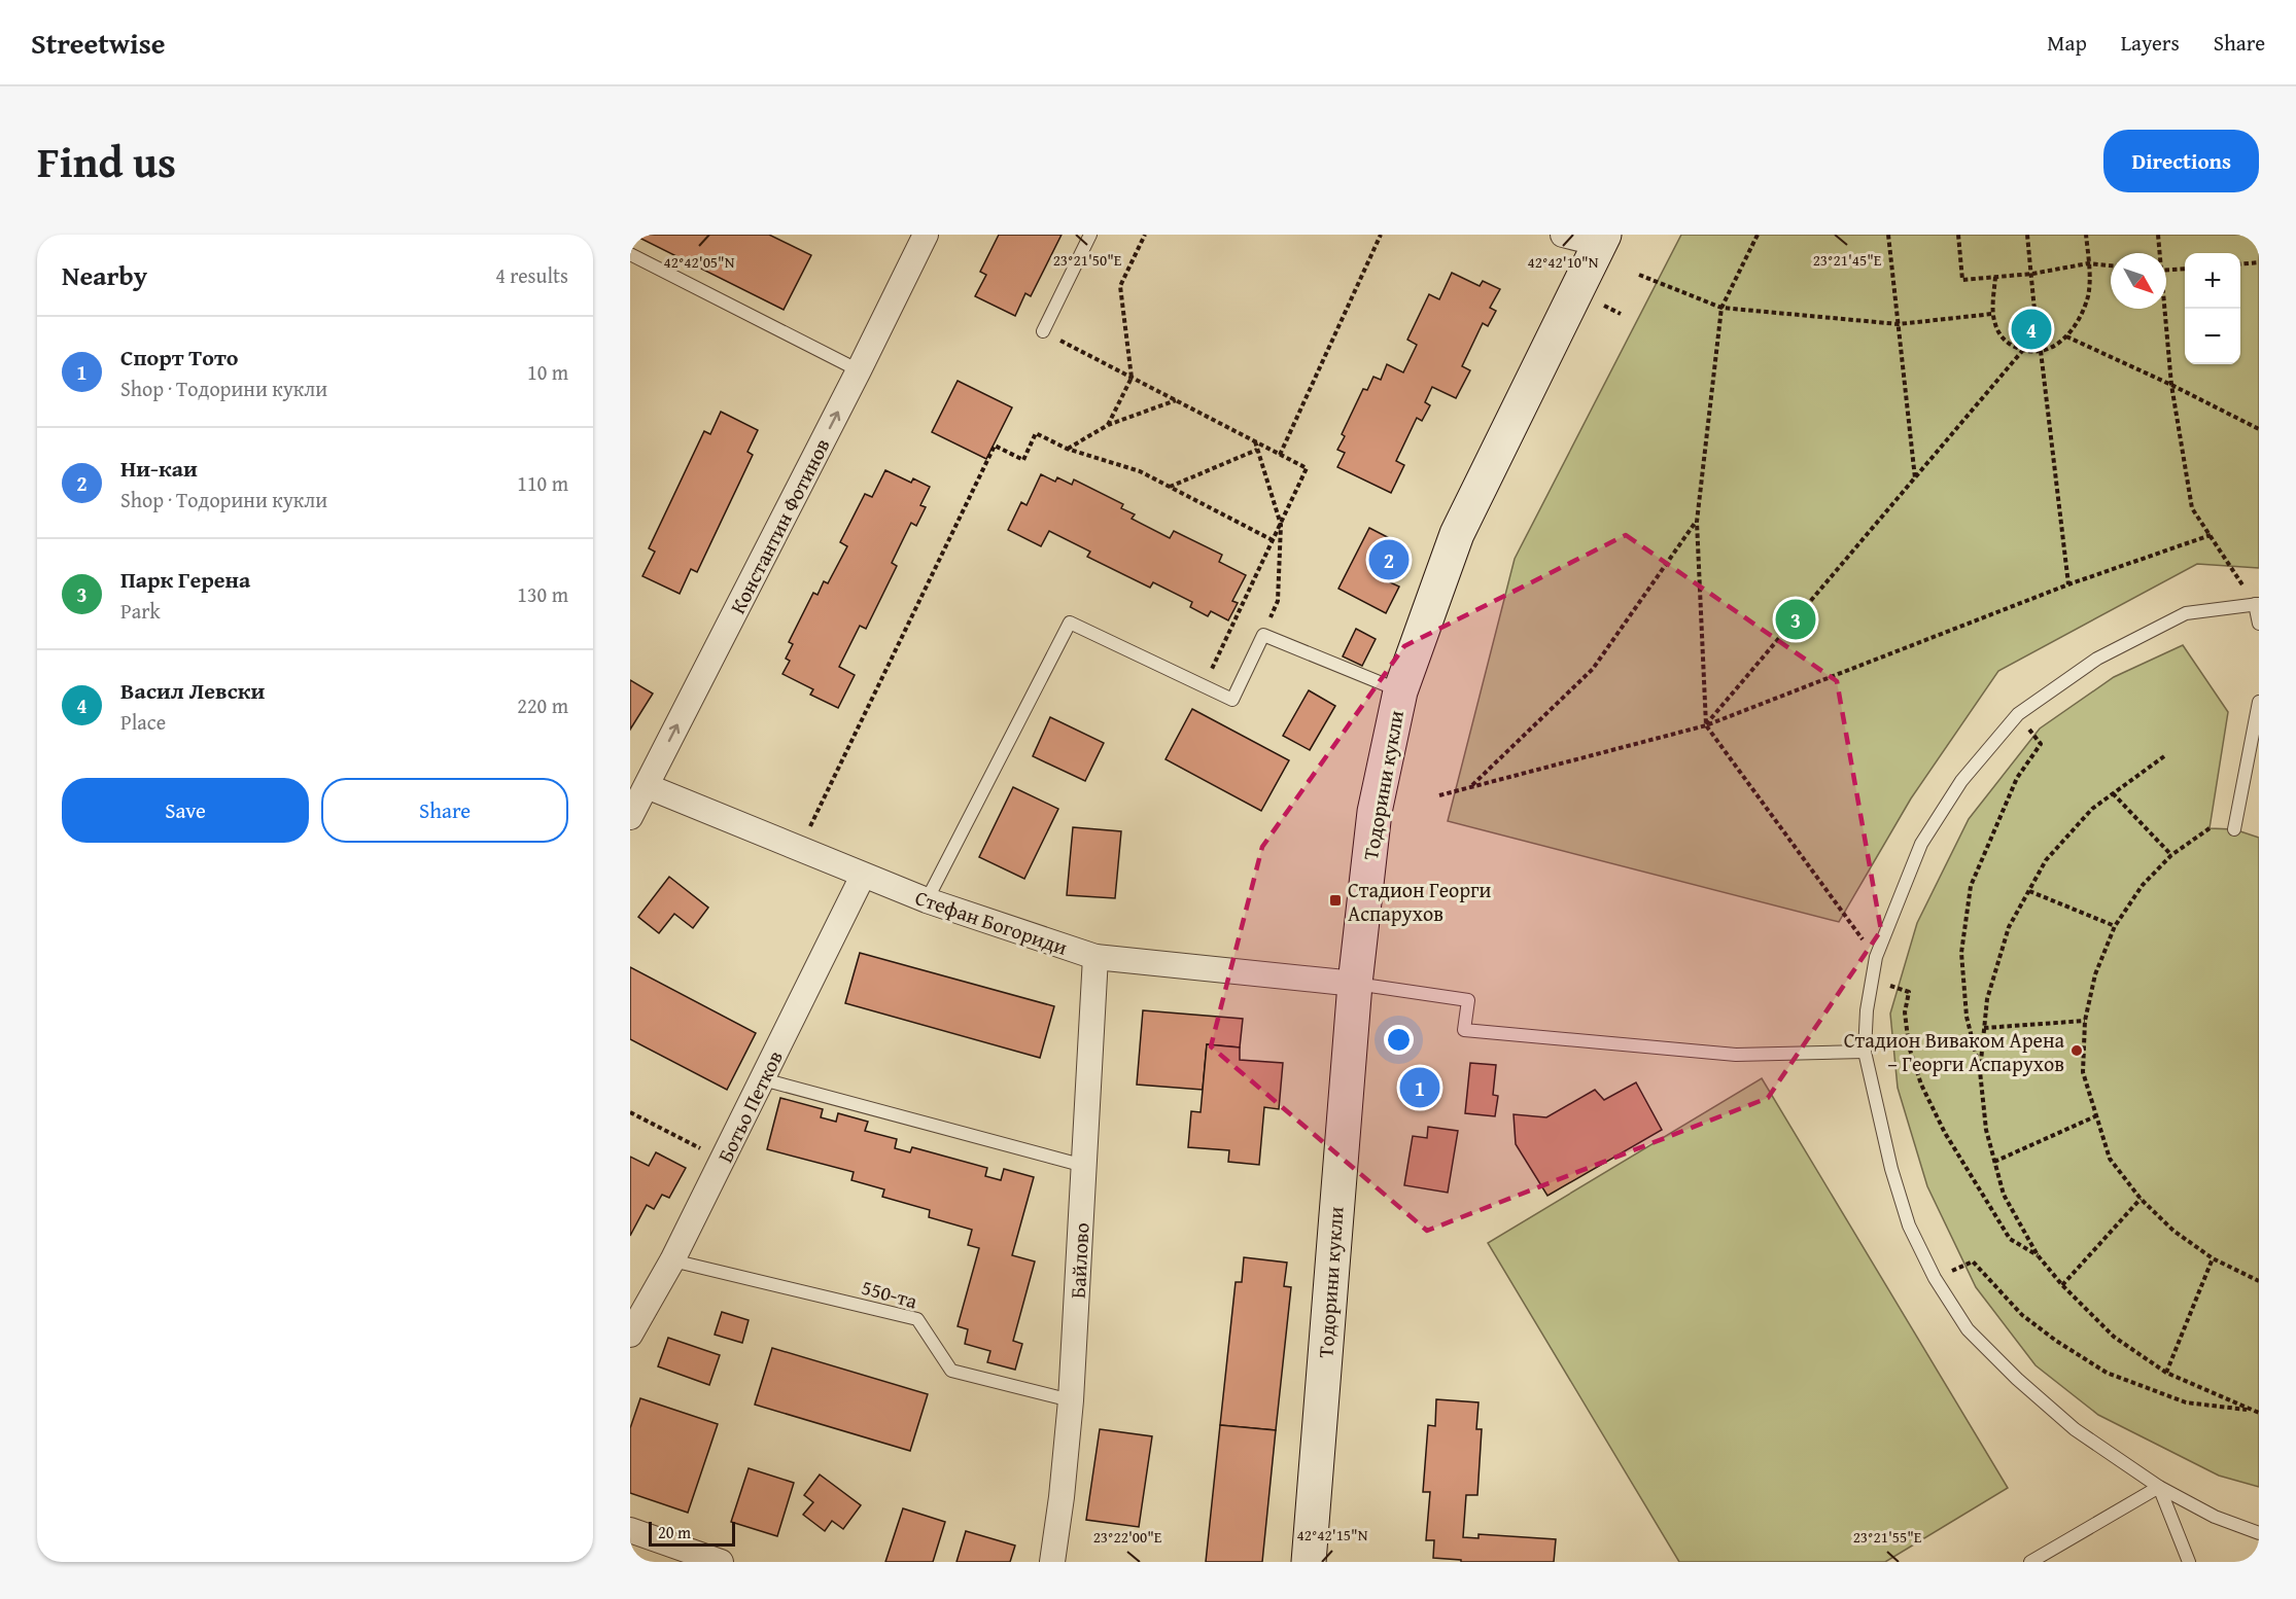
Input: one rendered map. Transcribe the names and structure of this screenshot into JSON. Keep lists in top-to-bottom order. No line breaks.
{"streets":{"street":["Константин Фотинов","Тодорини кукли","Стефан Богориди","Ботьо Петков","Байлово"],"lane":["550-та"]},"crossings":[["Константин Фотинов","Стефан Богориди"],["Тодорини кукли","Стефан Богориди"],["Стефан Богориди","Ботьо Петков"],["Стефан Богориди","Байлово"],["Ботьо Петков","550-та"],["Байлово","550-та"]],"one_way":["Константин Фотинов"],"places":{"transit":["Стадион Георги Аспарухов"],"other":["Стадион Виваком Арена – Георги Аспарухов"]},"scale_bar":"20 m","north":"bottom right","page":{"header":"Streetwise","nav":["Map","Layers","Share"],"title":"Find us","buttons":["Directions",["Save","Share"]],"heading":["Nearby","4 results"],"map_buttons":["+","−"],"pins":["4","2","3","1"],"list":[{"mark":"1","name":"Спорт Тото","note":"Shop · Тодорини кукли","value":"10 m"},{"mark":"2","name":"Ни-каи","note":"Shop · Тодорини кукли","value":"110 m"},{"mark":"3","name":"Парк Герена","note":"Park","value":"130 m"},{"mark":"4","name":"Васил Левски","note":"Place","value":"220 m"}],"scale":"20 m"},"coordinates":["23°21'50\"E","23°21'45\"E","42°42'05\"N","42°42'10\"N","42°42'15\"N","23°22'00\"E","23°21'55\"E"]}
